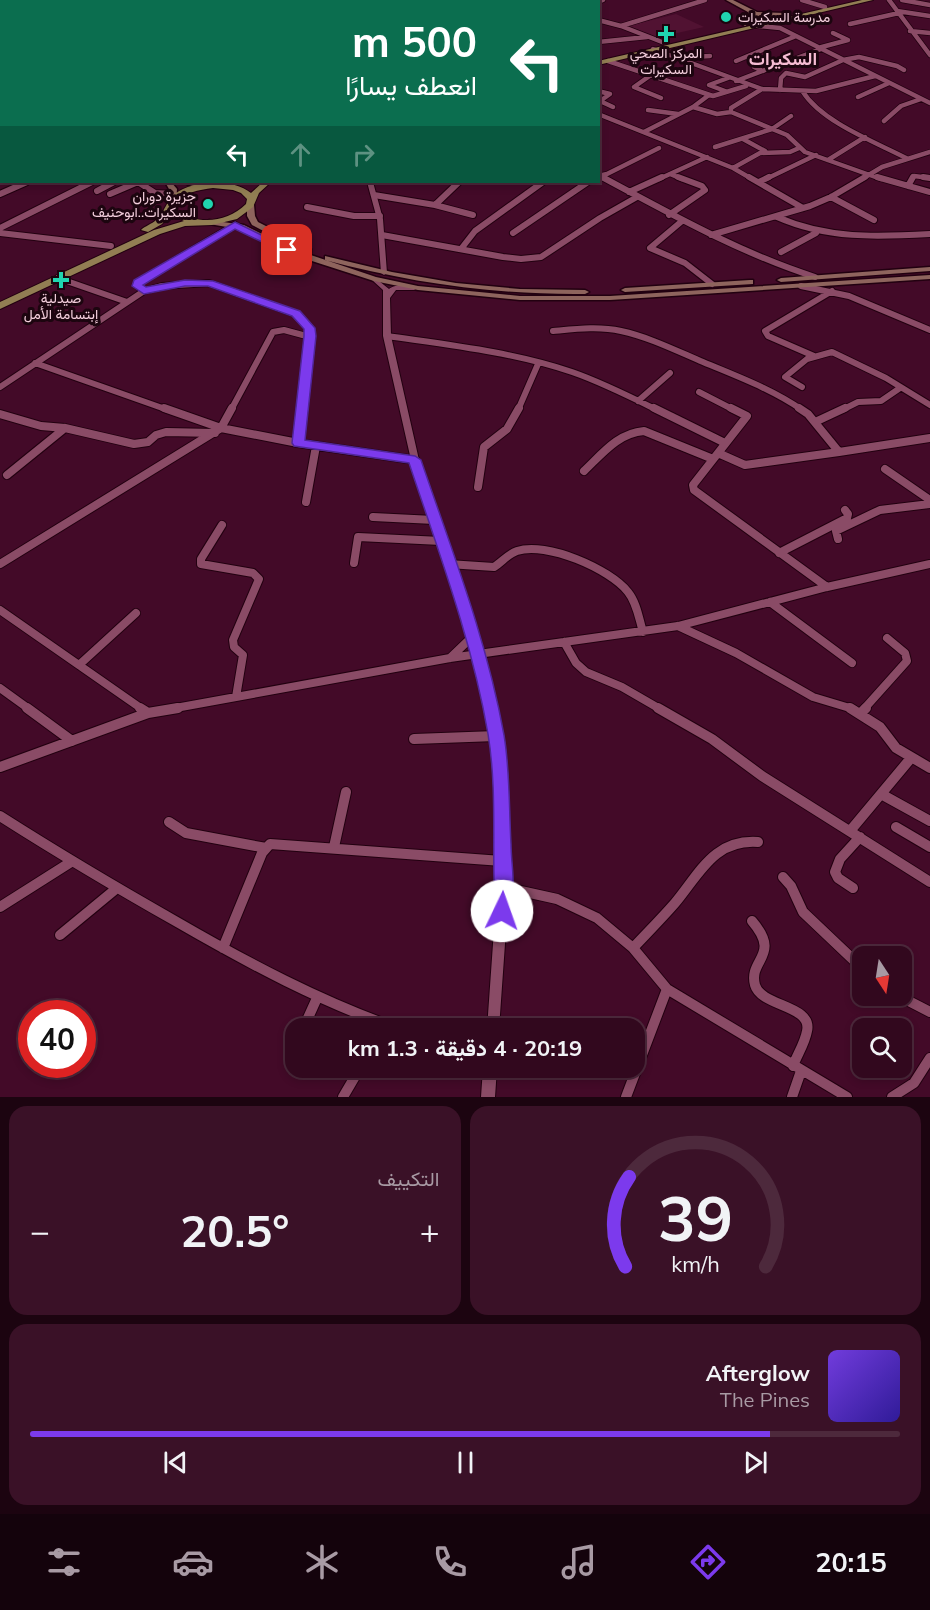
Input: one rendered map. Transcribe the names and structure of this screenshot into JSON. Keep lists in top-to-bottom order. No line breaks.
{"districts":["السكيرات"],"places":{"other":["مدرسة السكيرات","جزيرة دوران السكيرات..ابوحنيف"],"health":["المركز الصحي السكيرات","صيدلية إبتسامة الأمل"]},"north":"bottom","page":{"turn":["500 m","انعطف يسارًا"],"limit":"40","trip":"20:19 · 4 دقيقة · 1.3 km","tile":"التكييف","heat":["−","20.5°","+"],"song":["Afterglow","The Pines"],"tabs":"20:15","gauge":["39","km/h"]}}
